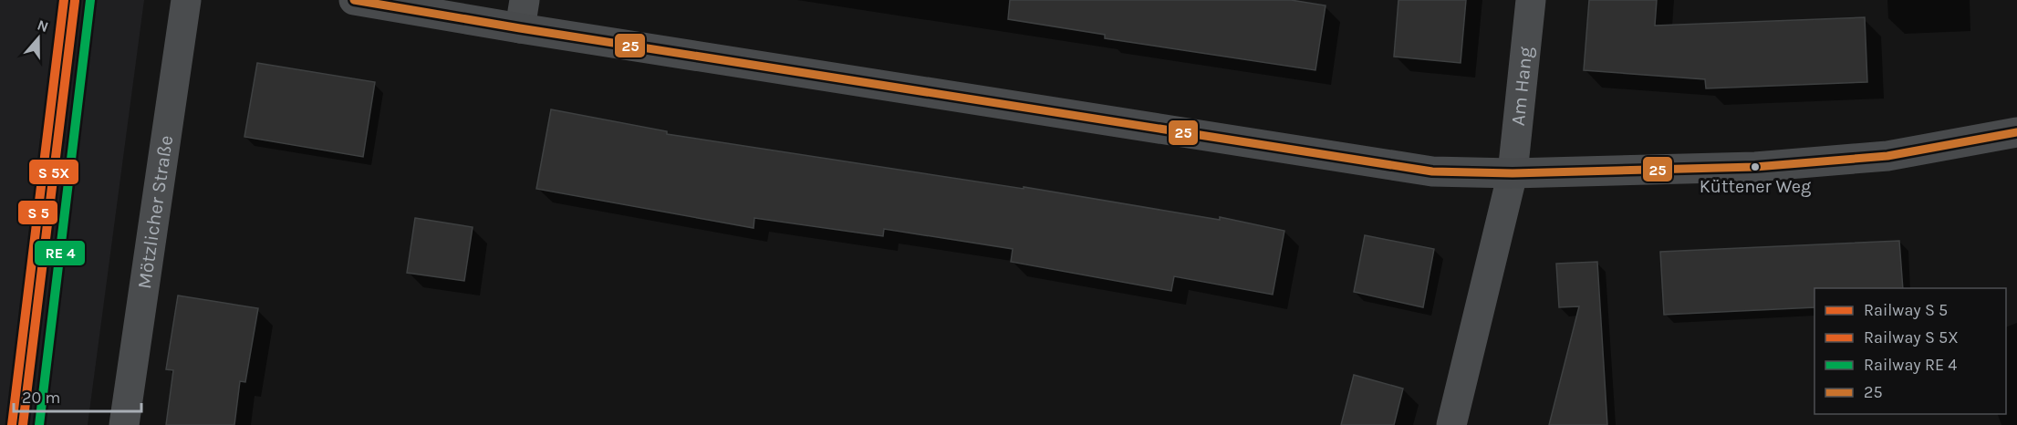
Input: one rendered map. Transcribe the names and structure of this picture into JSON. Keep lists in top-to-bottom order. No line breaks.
{"streets":{"street":["Am Hang","Mötzlicher Straße"]},"places":["Küttener Weg"],"lines":["transit line 25"],"legend":["Railway S 5","Railway S 5X","Railway RE 4","25"],"scale_bar":"20 m","north":"top"}
